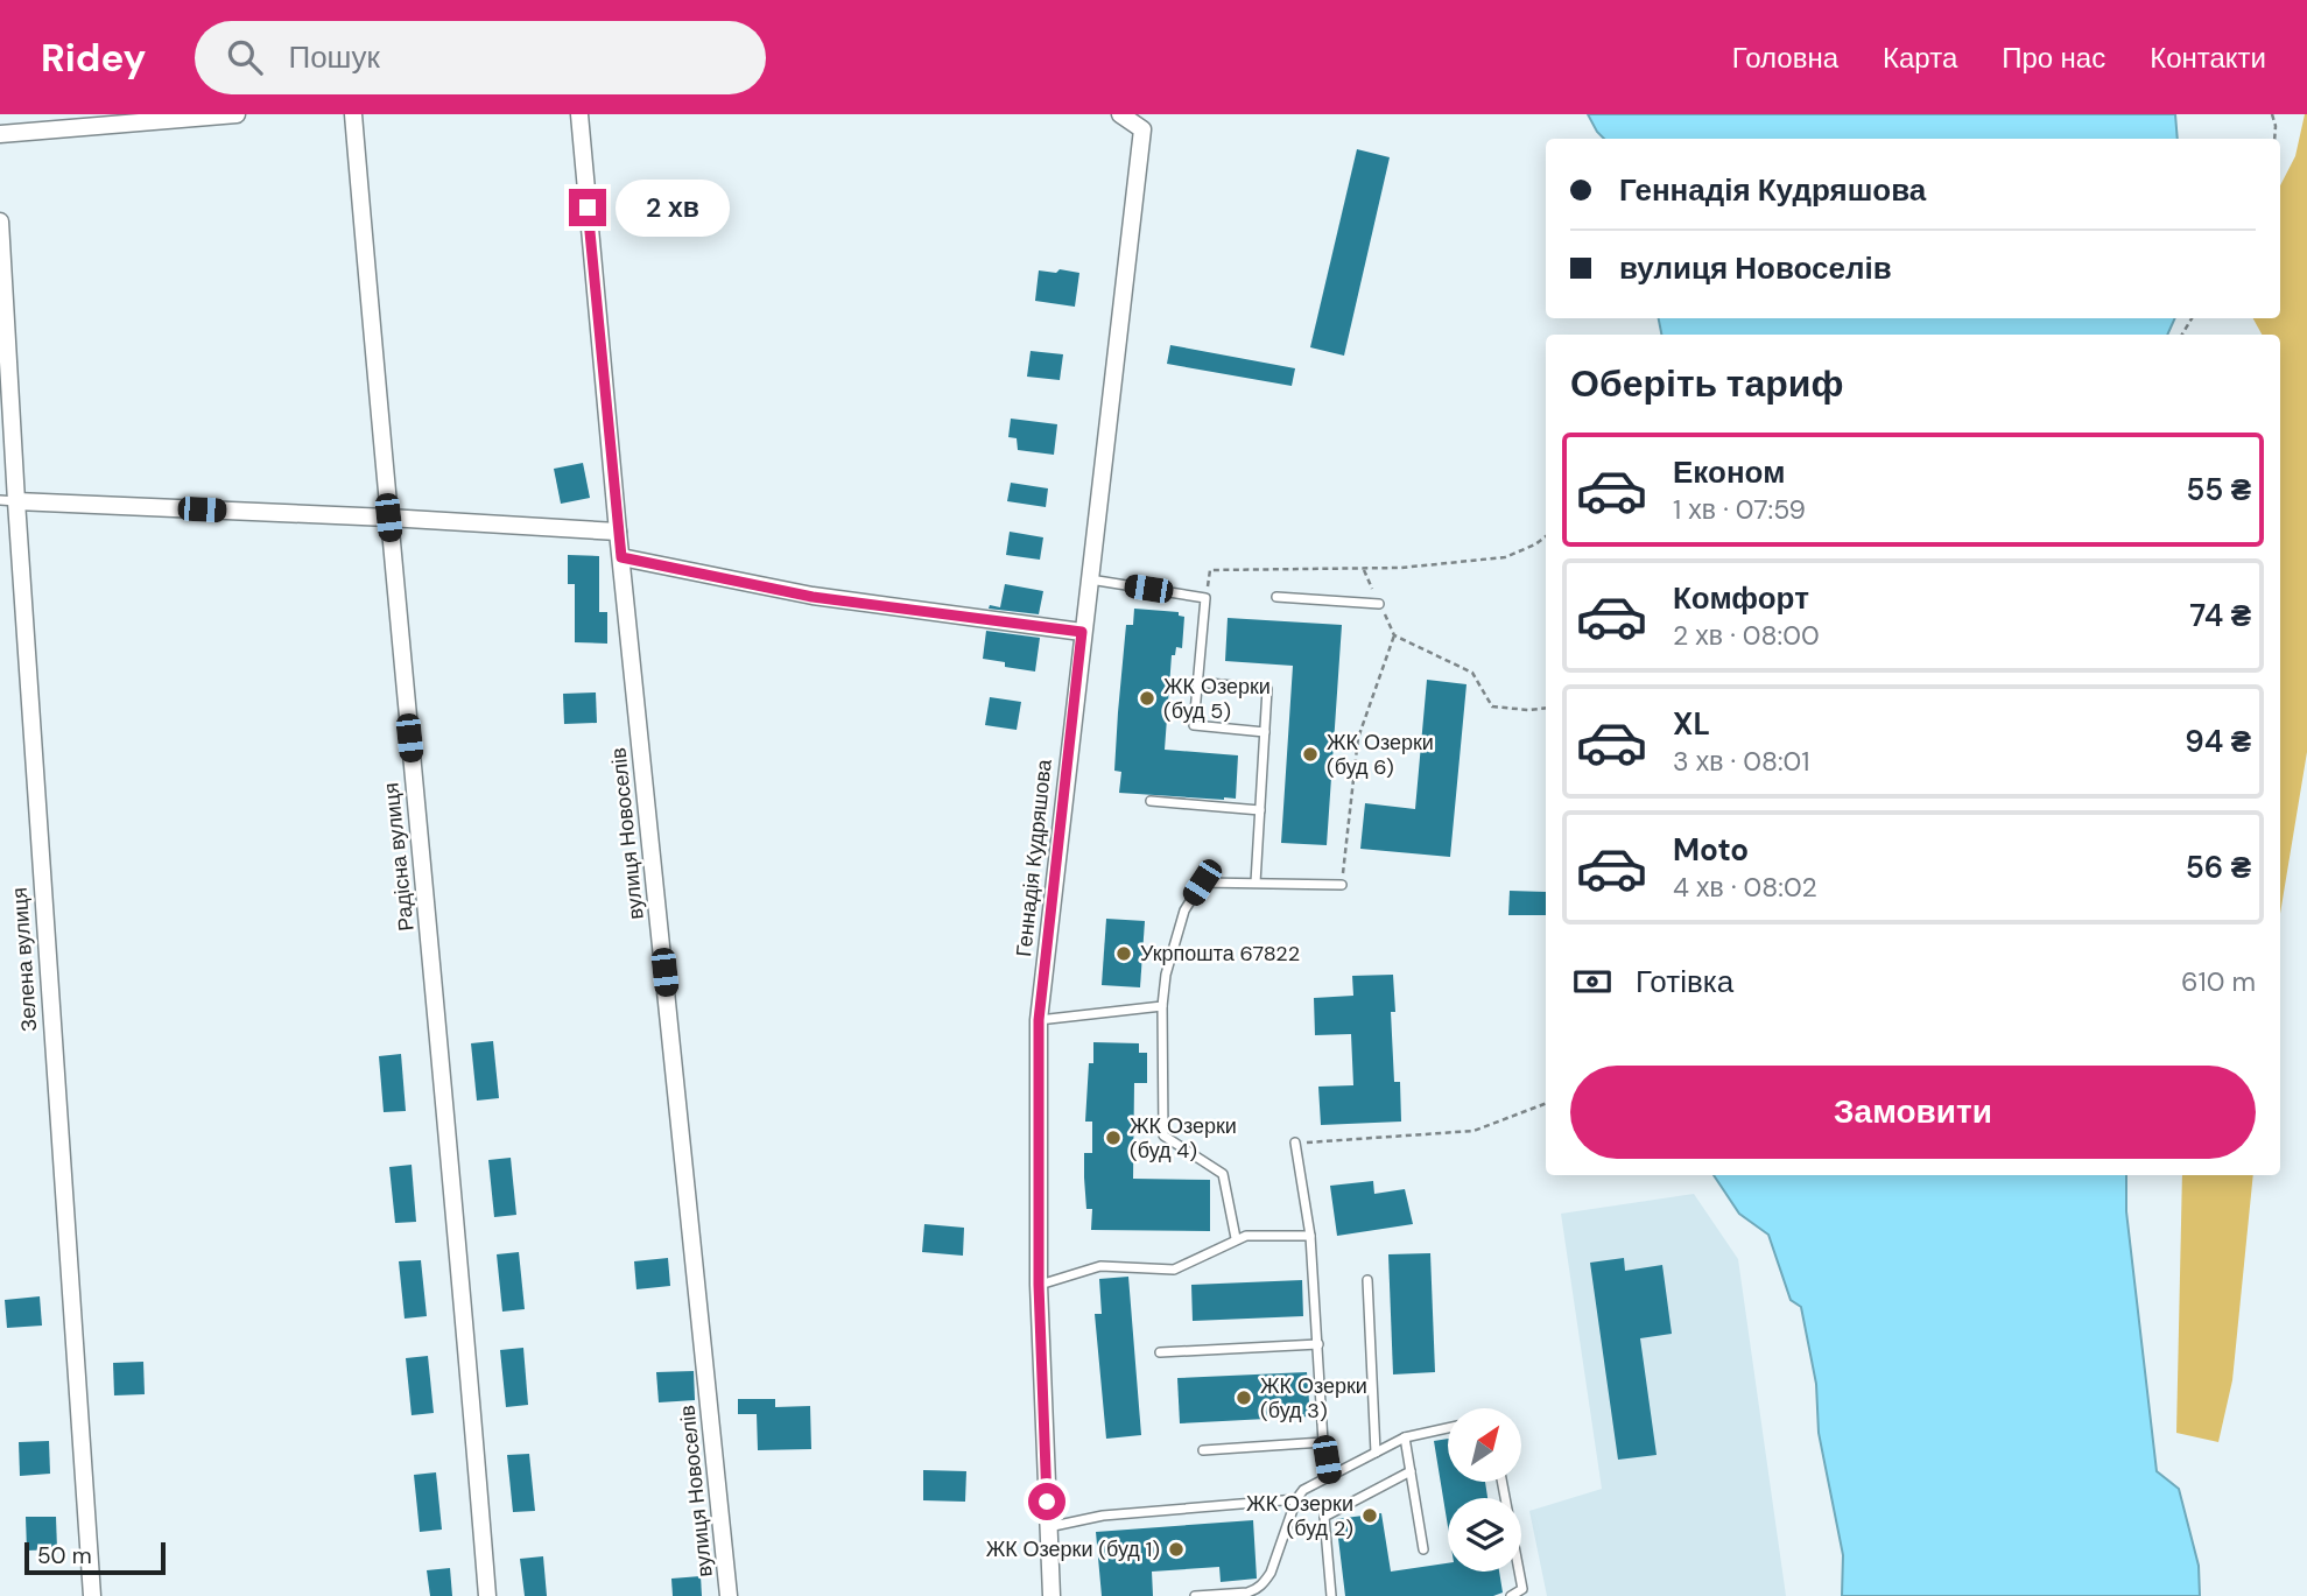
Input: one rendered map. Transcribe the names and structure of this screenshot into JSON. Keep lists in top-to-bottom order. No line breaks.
{"streets":{"street":["вулиця Новоселів","Радісна вулиця","Геннадія Кудряшова","Зелена вулиця"]},"places":["ЖК Озерки (буд 5)","ЖК Озерки (буд 6)","Укрпошта 67822","ЖК Озерки (буд 4)","ЖК Озерки (буд 3)","ЖК Озерки (буд 2)","ЖК Озерки (буд 1)"],"scale_bar":"50 m","north":"top right","page":{"header":"Ridey","search":"Пошук","nav":["Головна","Карта","Про нас","Контакти"],"banner":["Геннадія Кудряшова","вулиця Новоселів"],"bubble":"2 хв","heading":"Оберіть тариф","list":[{"name":"Економ","note":"1 хв · 07:59","value":"55 ₴"},{"name":"Комфорт","note":"2 хв · 08:00","value":"74 ₴"},{"name":"XL","note":"3 хв · 08:01","value":"94 ₴"},{"name":"Moto","note":"4 хв · 08:02","value":"56 ₴"}],"pay":["Готівка","610 m"],"buttons":"Замовити","scale":"50 m"}}
